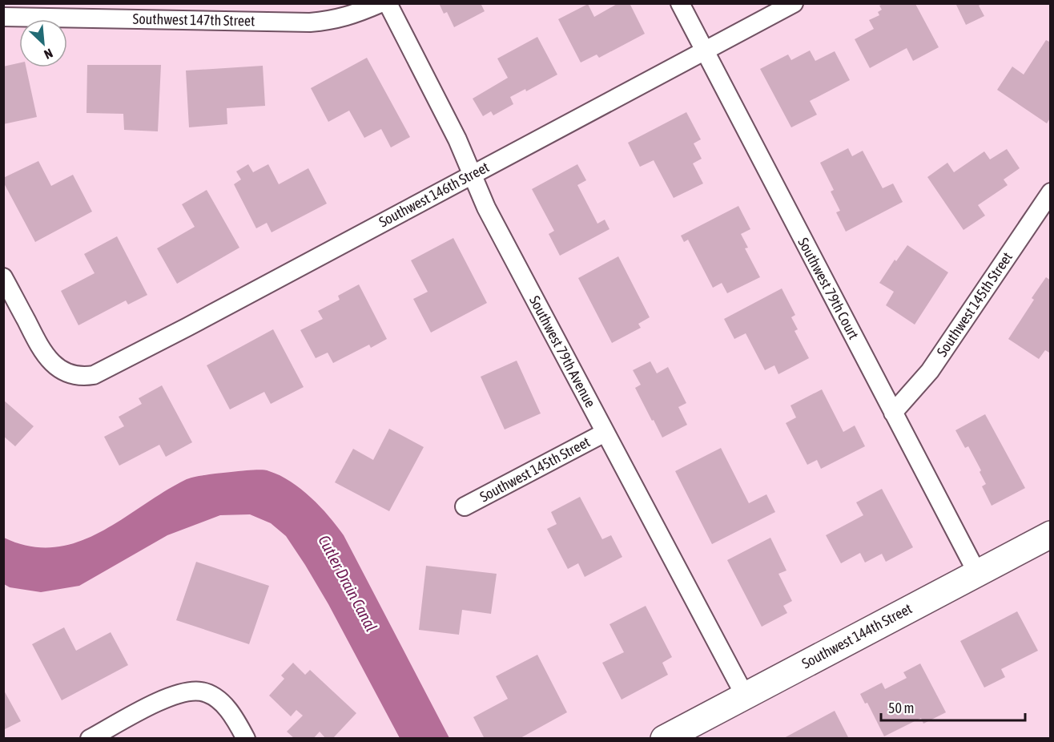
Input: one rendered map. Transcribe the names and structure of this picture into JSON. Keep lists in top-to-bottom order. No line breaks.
{"streets":{"street":["Southwest 147th Street","Southwest 146th Street","Southwest 79th Court","Southwest 145th Street","Southwest 79th Avenue","Southwest 144th Street"]},"crossings":[["Southwest 146th Street","Southwest 79th Court"],["Southwest 146th Street","Southwest 79th Avenue"],["Southwest 79th Court","Southwest 145th Street"],["Southwest 79th Court","Southwest 144th Street"],["Southwest 145th Street","Southwest 79th Avenue"],["Southwest 79th Avenue","Southwest 144th Street"]],"water":["Cutler Drain Canal"],"scale_bar":"50 m","north":"bottom right"}
